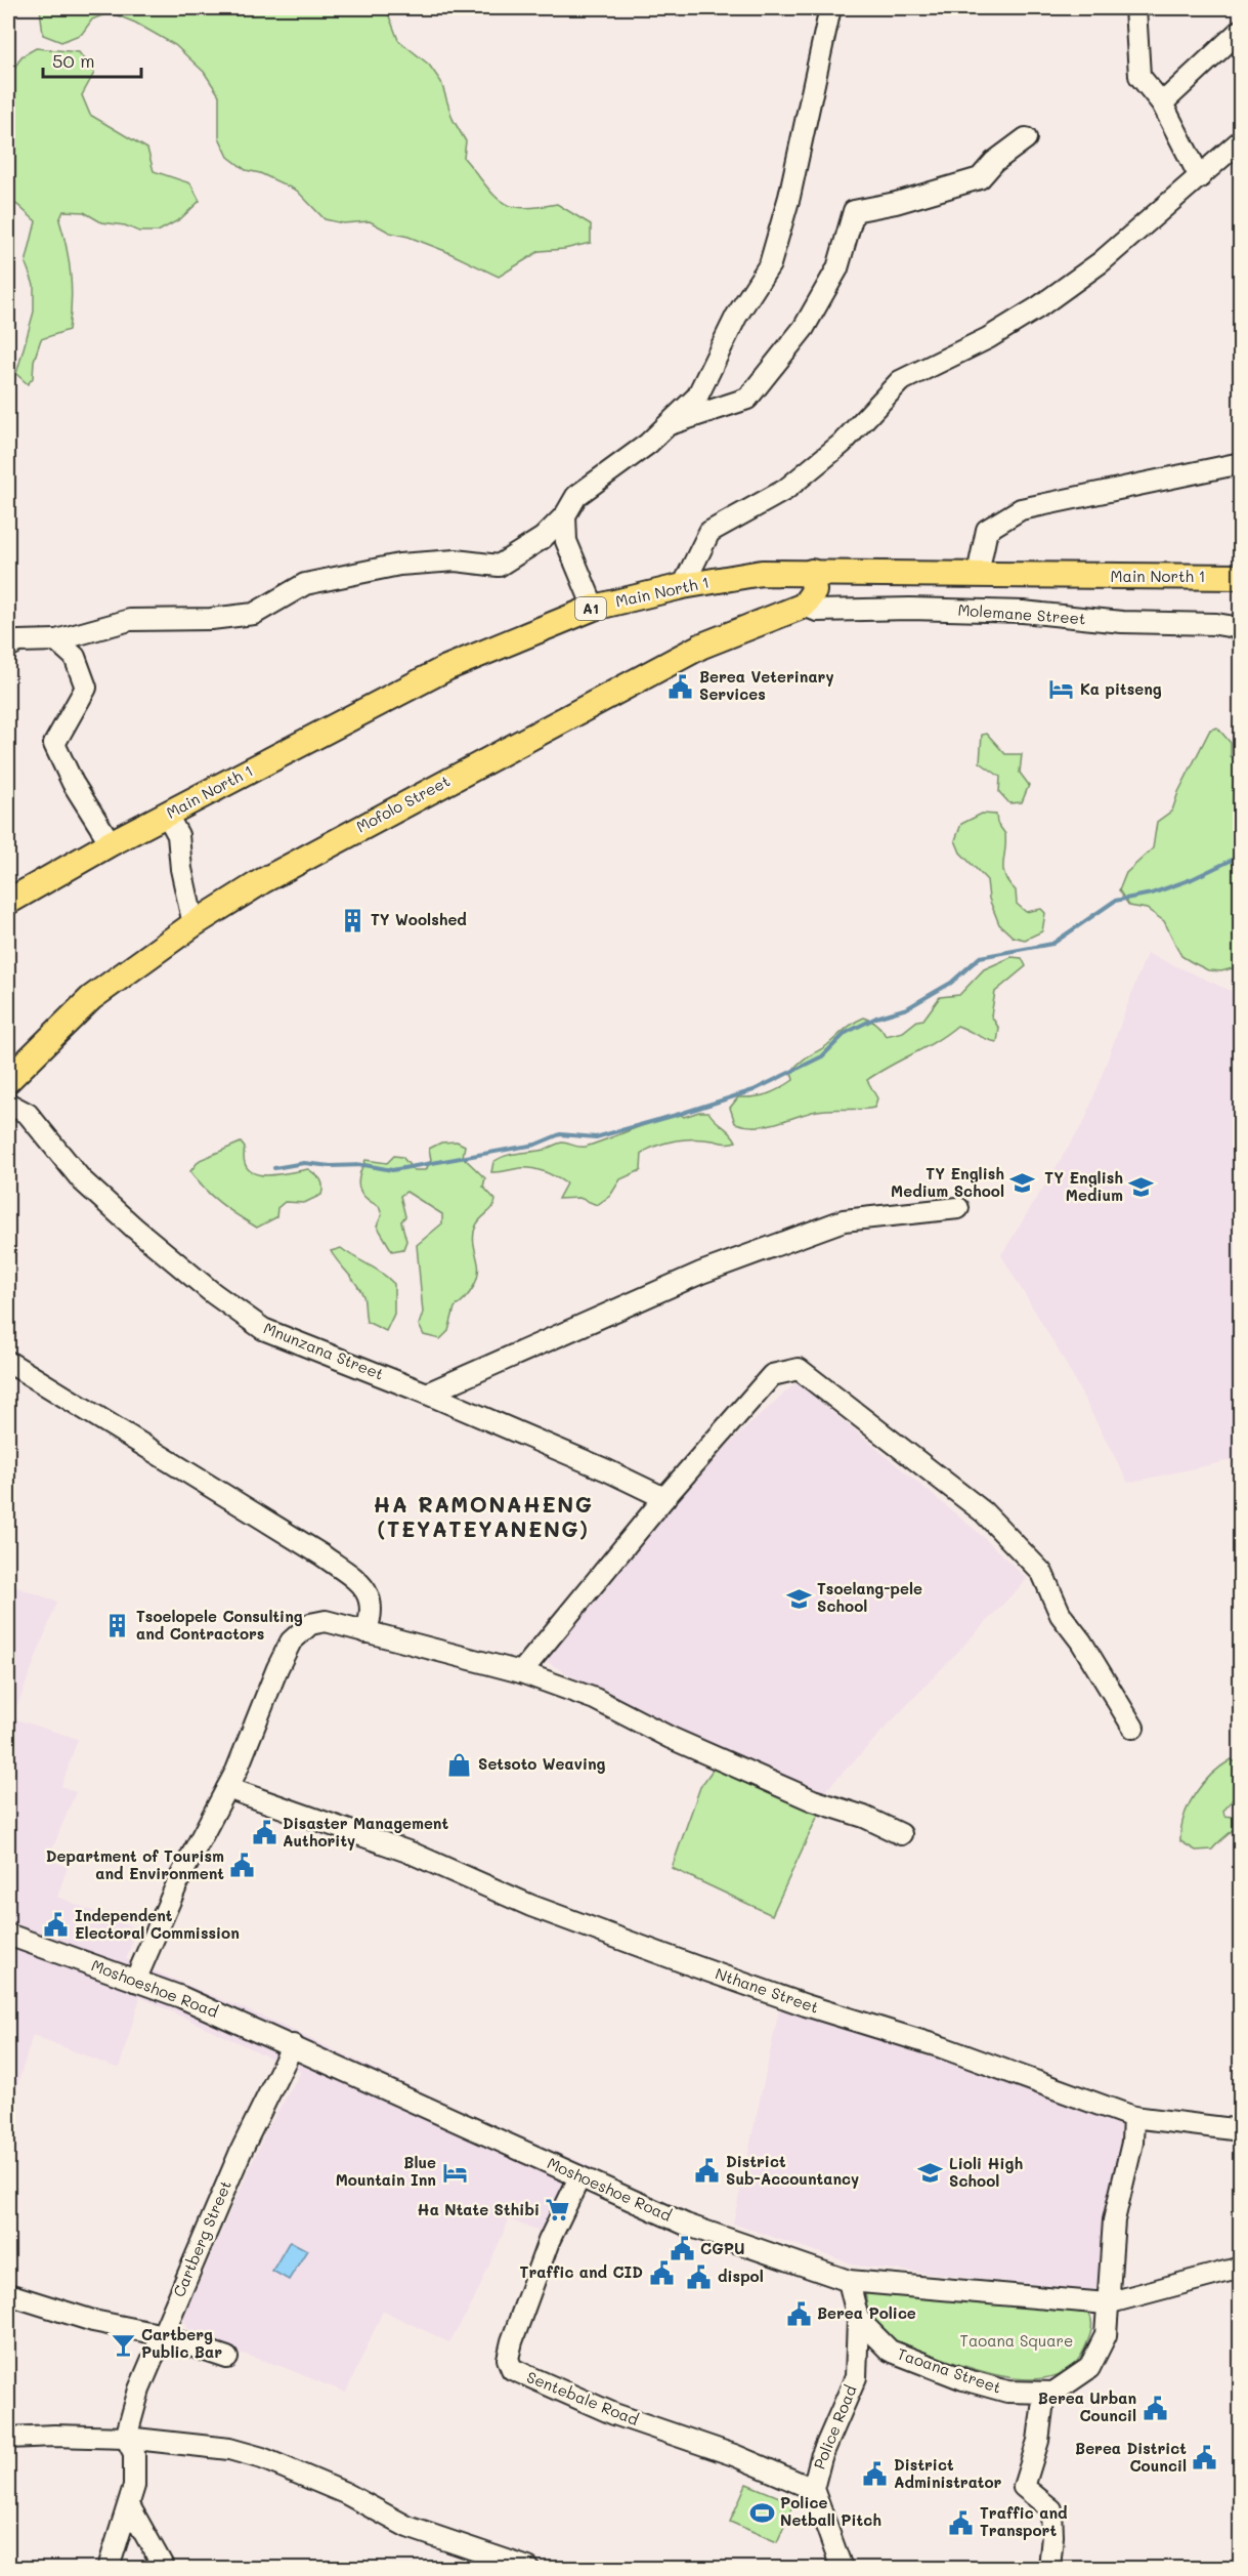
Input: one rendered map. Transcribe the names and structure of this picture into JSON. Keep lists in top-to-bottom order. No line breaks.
{"streets":{"main road":["Main North 1","A1","Mofolo Street"],"street":["Molemane Street","Mnunzana Street","Moshoeshoe Road","Nthane Street","Cartberg Street","Taoana Street","Sentebale Road","Police Road"]},"crossings":[["Molemane Street","Mofolo Street"],["Moshoeshoe Road","Cartberg Street"],["Moshoeshoe Road","Taoana Street"],["Moshoeshoe Road","Sentebale Road"],["Taoana Street","Police Road"],["Sentebale Road","Police Road"]],"districts":["HA RAMONAHENG (TEYATEYANENG)"],"parks":["Taoana Square"],"places":{"public building":["Berea Veterinary Services","Disaster Management Authority","Department of Tourism and Environment","Independent Electoral Commission","District Sub-Accountancy","CGPU","Traffic and CID","dispol","Berea Police","Berea Urban Council","Berea District Council","District Administrator","Traffic and Transport"],"hotel":["Ka pitseng","Blue Mountain Inn"],"building":["TY Woolshed","Tsoelopele Consulting and Contractors"],"school or university":["TY English Medium School","TY English Medium","Tsoelang-pele School","Lioli High School"],"shop":["Setsoto Weaving"],"supermarket":["Ha Ntate Sthibi"],"bar":["Cartberg Public Bar"],"sports":["Police Netball Pitch"]},"scale_bar":"50 m"}
